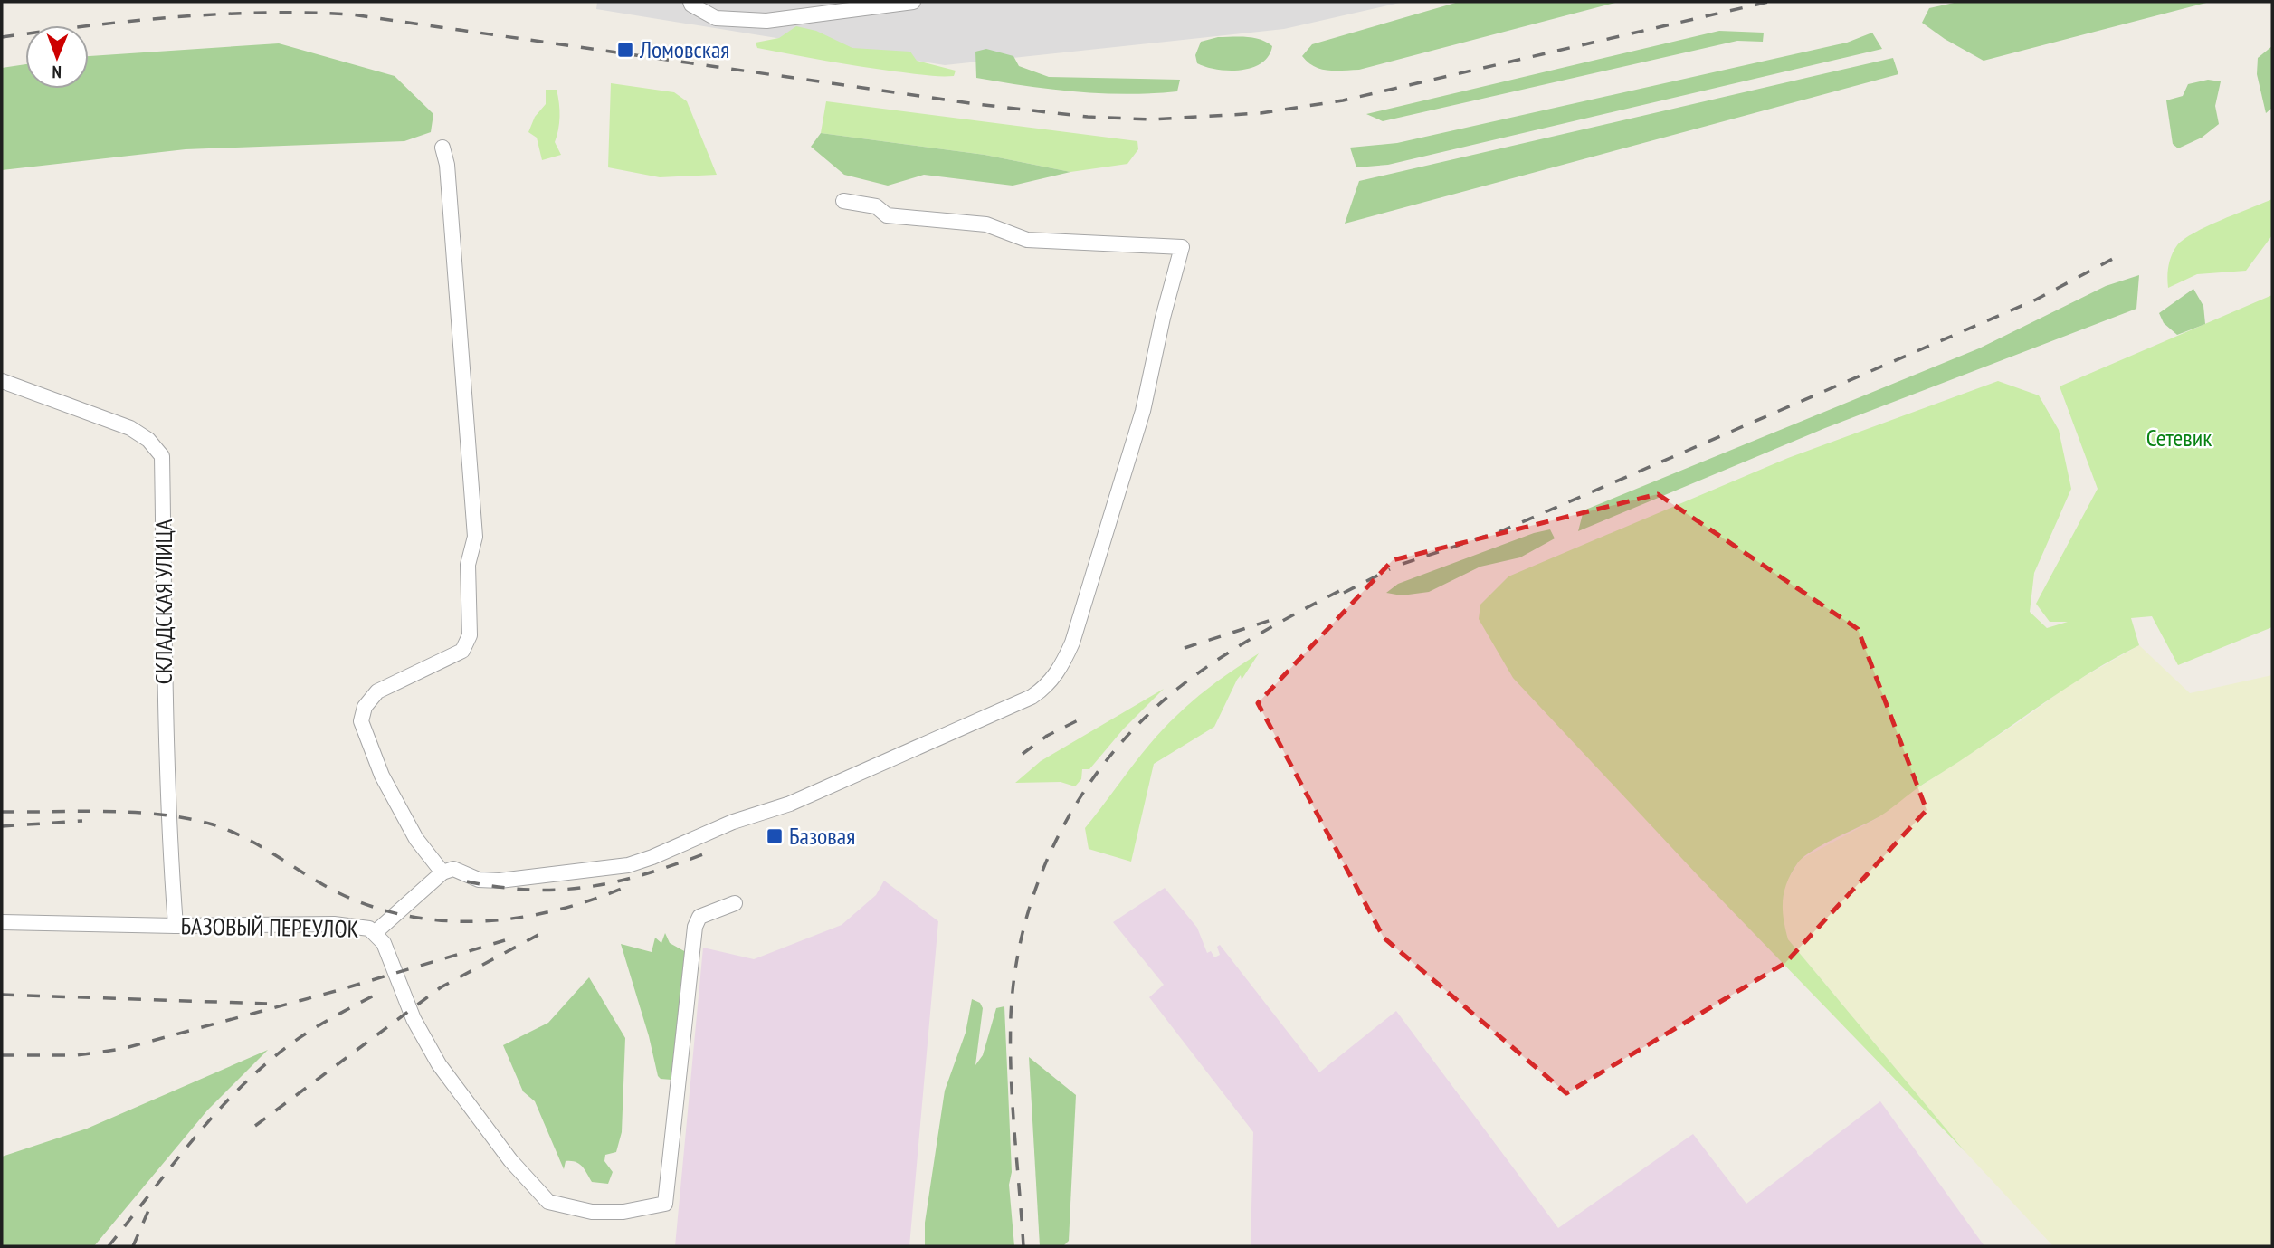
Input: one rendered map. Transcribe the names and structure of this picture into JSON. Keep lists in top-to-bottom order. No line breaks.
{"streets":{"street":["СКЛАДСКАЯ УЛИЦА","БАЗОВЫЙ ПЕРЕУЛОК"]},"crossings":[["СКЛАДСКАЯ УЛИЦА","БАЗОВЫЙ ПЕРЕУЛОК"]],"parks":["Сетевик"],"places":{"transit":["Ломовская","Базовая"]},"north":"bottom"}
